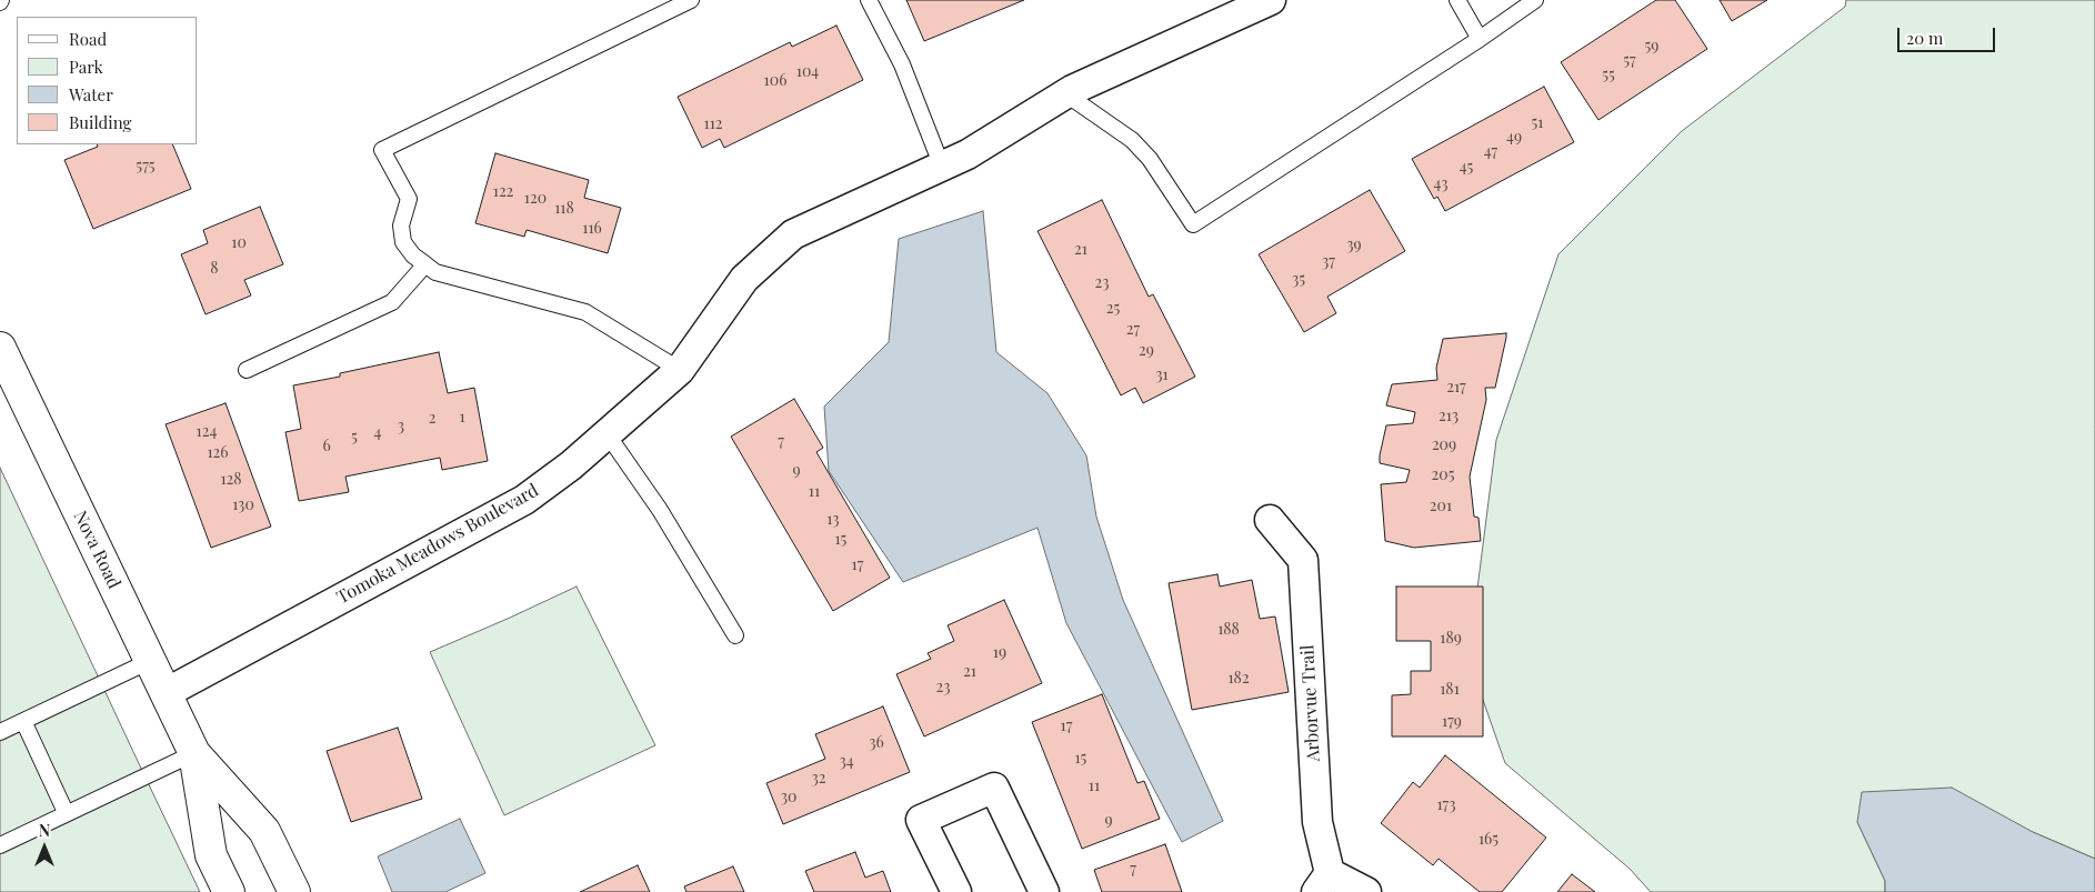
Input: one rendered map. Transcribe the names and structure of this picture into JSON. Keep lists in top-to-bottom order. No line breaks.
{"streets":{"main road":["Nova Road"],"street":["Tomoka Meadows Boulevard","Arborvue Trail"]},"crossings":[["Tomoka Meadows Boulevard","Nova Road"]],"house_numbers":["59","57","104","55","106","51","112","49","47","575","45","43","122","120","118","116","10","39","21","37","8","35","23","25","27","29","31","217","213","1","2","3","124","4","5","7","209","6","126","9","205","128","11","130","201","13","15","17","188","189","19","21","182","23","181","179","17","36","15","34","32","11","30","173","9","165","7"],"legend":["Road","Park","Water","Building"],"scale_bar":"20 m","north":"top"}
